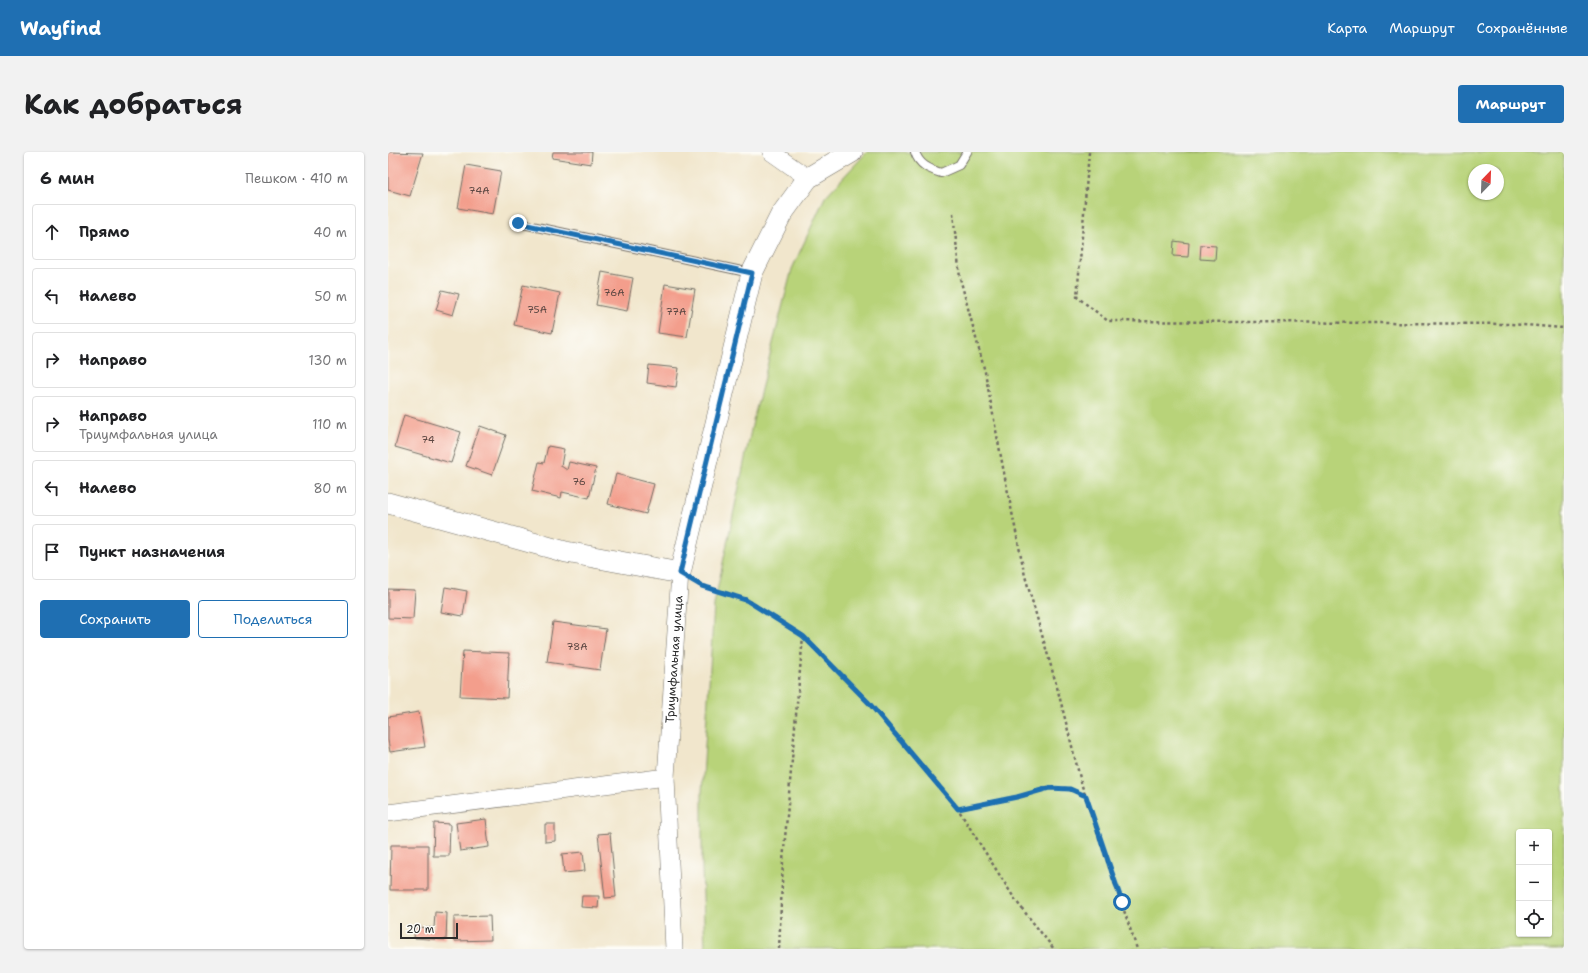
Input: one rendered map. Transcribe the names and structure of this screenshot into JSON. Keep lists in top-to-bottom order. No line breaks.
{"streets":{"street":["Триумфальная улица"]},"house_numbers":["74А","76А","75А","77А","74","76","78А"],"scale_bar":"20 m","north":"top right","page":{"header":"Wayfind","nav":["Карта","Маршрут","Сохранённые"],"title":"Как добраться","buttons":["Маршрут",["Сохранить","Поделиться"]],"heading":["6 мин","Пешком · 410 m"],"list":[["Прямо","40 m"],["Налево","50 m"],["Направо","130 m"],["Направо","Триумфальная улица","110 m"],["Налево","80 m"],"Пункт назначения"],"map_buttons":["+","−"],"scale":"20 m"}}
